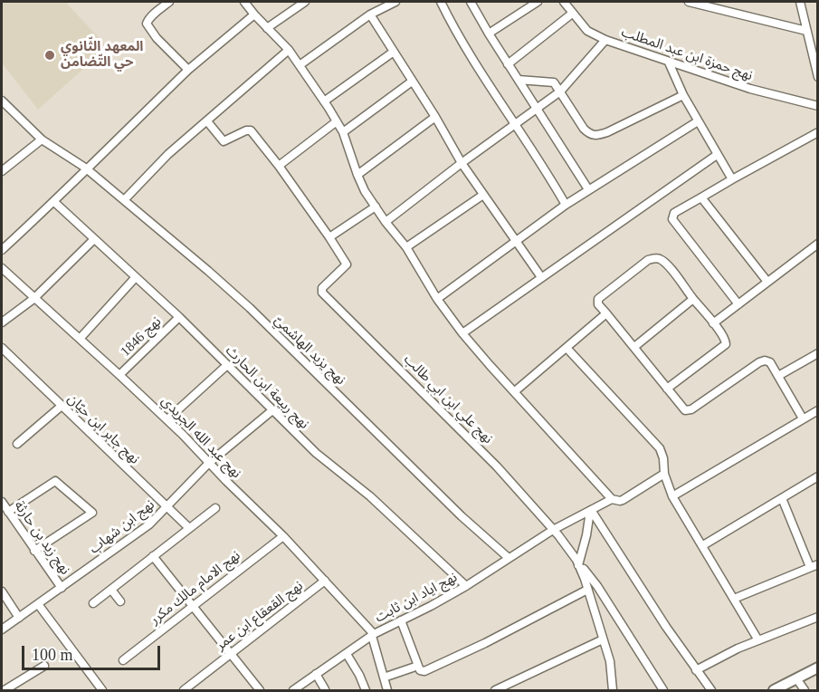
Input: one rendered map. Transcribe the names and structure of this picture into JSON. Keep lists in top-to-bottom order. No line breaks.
{"streets":{"street":["نهج حمزة ابن عبد المطلب","نهج 1846","نهج يزيد الهاشميّ","نهج ربيعة ابن الحارث","نهج علي ابن ابي طالب","نهج جابر ابن حيّان","نهج عبد الله الجريدي","نهج ابن شهاب","نهج زيد بن حارثة","نهج الامام مالك مكرر","نهج اياد ابن ثابت","نهج القعقاع ابن عمر"]},"crossings":[["نهج 1846","نهج ربيعة ابن الحارث"],["نهج 1846","نهج عبد الله الجريدي"],["نهج يزيد الهاشميّ","نهج اياد ابن ثابت"],["نهج ربيعة ابن الحارث","نهج ابن شهاب"],["نهج ربيعة ابن الحارث","نهج اياد ابن ثابت"],["نهج علي ابن ابي طالب","نهج اياد ابن ثابت"],["نهج جابر ابن حيّان","نهج ابن شهاب"],["نهج عبد الله الجريدي","نهج ابن شهاب"],["نهج عبد الله الجريدي","نهج الامام مالك مكرر"],["نهج عبد الله الجريدي","نهج اياد ابن ثابت"],["نهج عبد الله الجريدي","نهج القعقاع ابن عمر"],["نهج ابن شهاب","نهج زيد بن حارثة"]],"places":["المعهد الثّانوي حي التّضامن"],"scale_bar":"100 m"}
